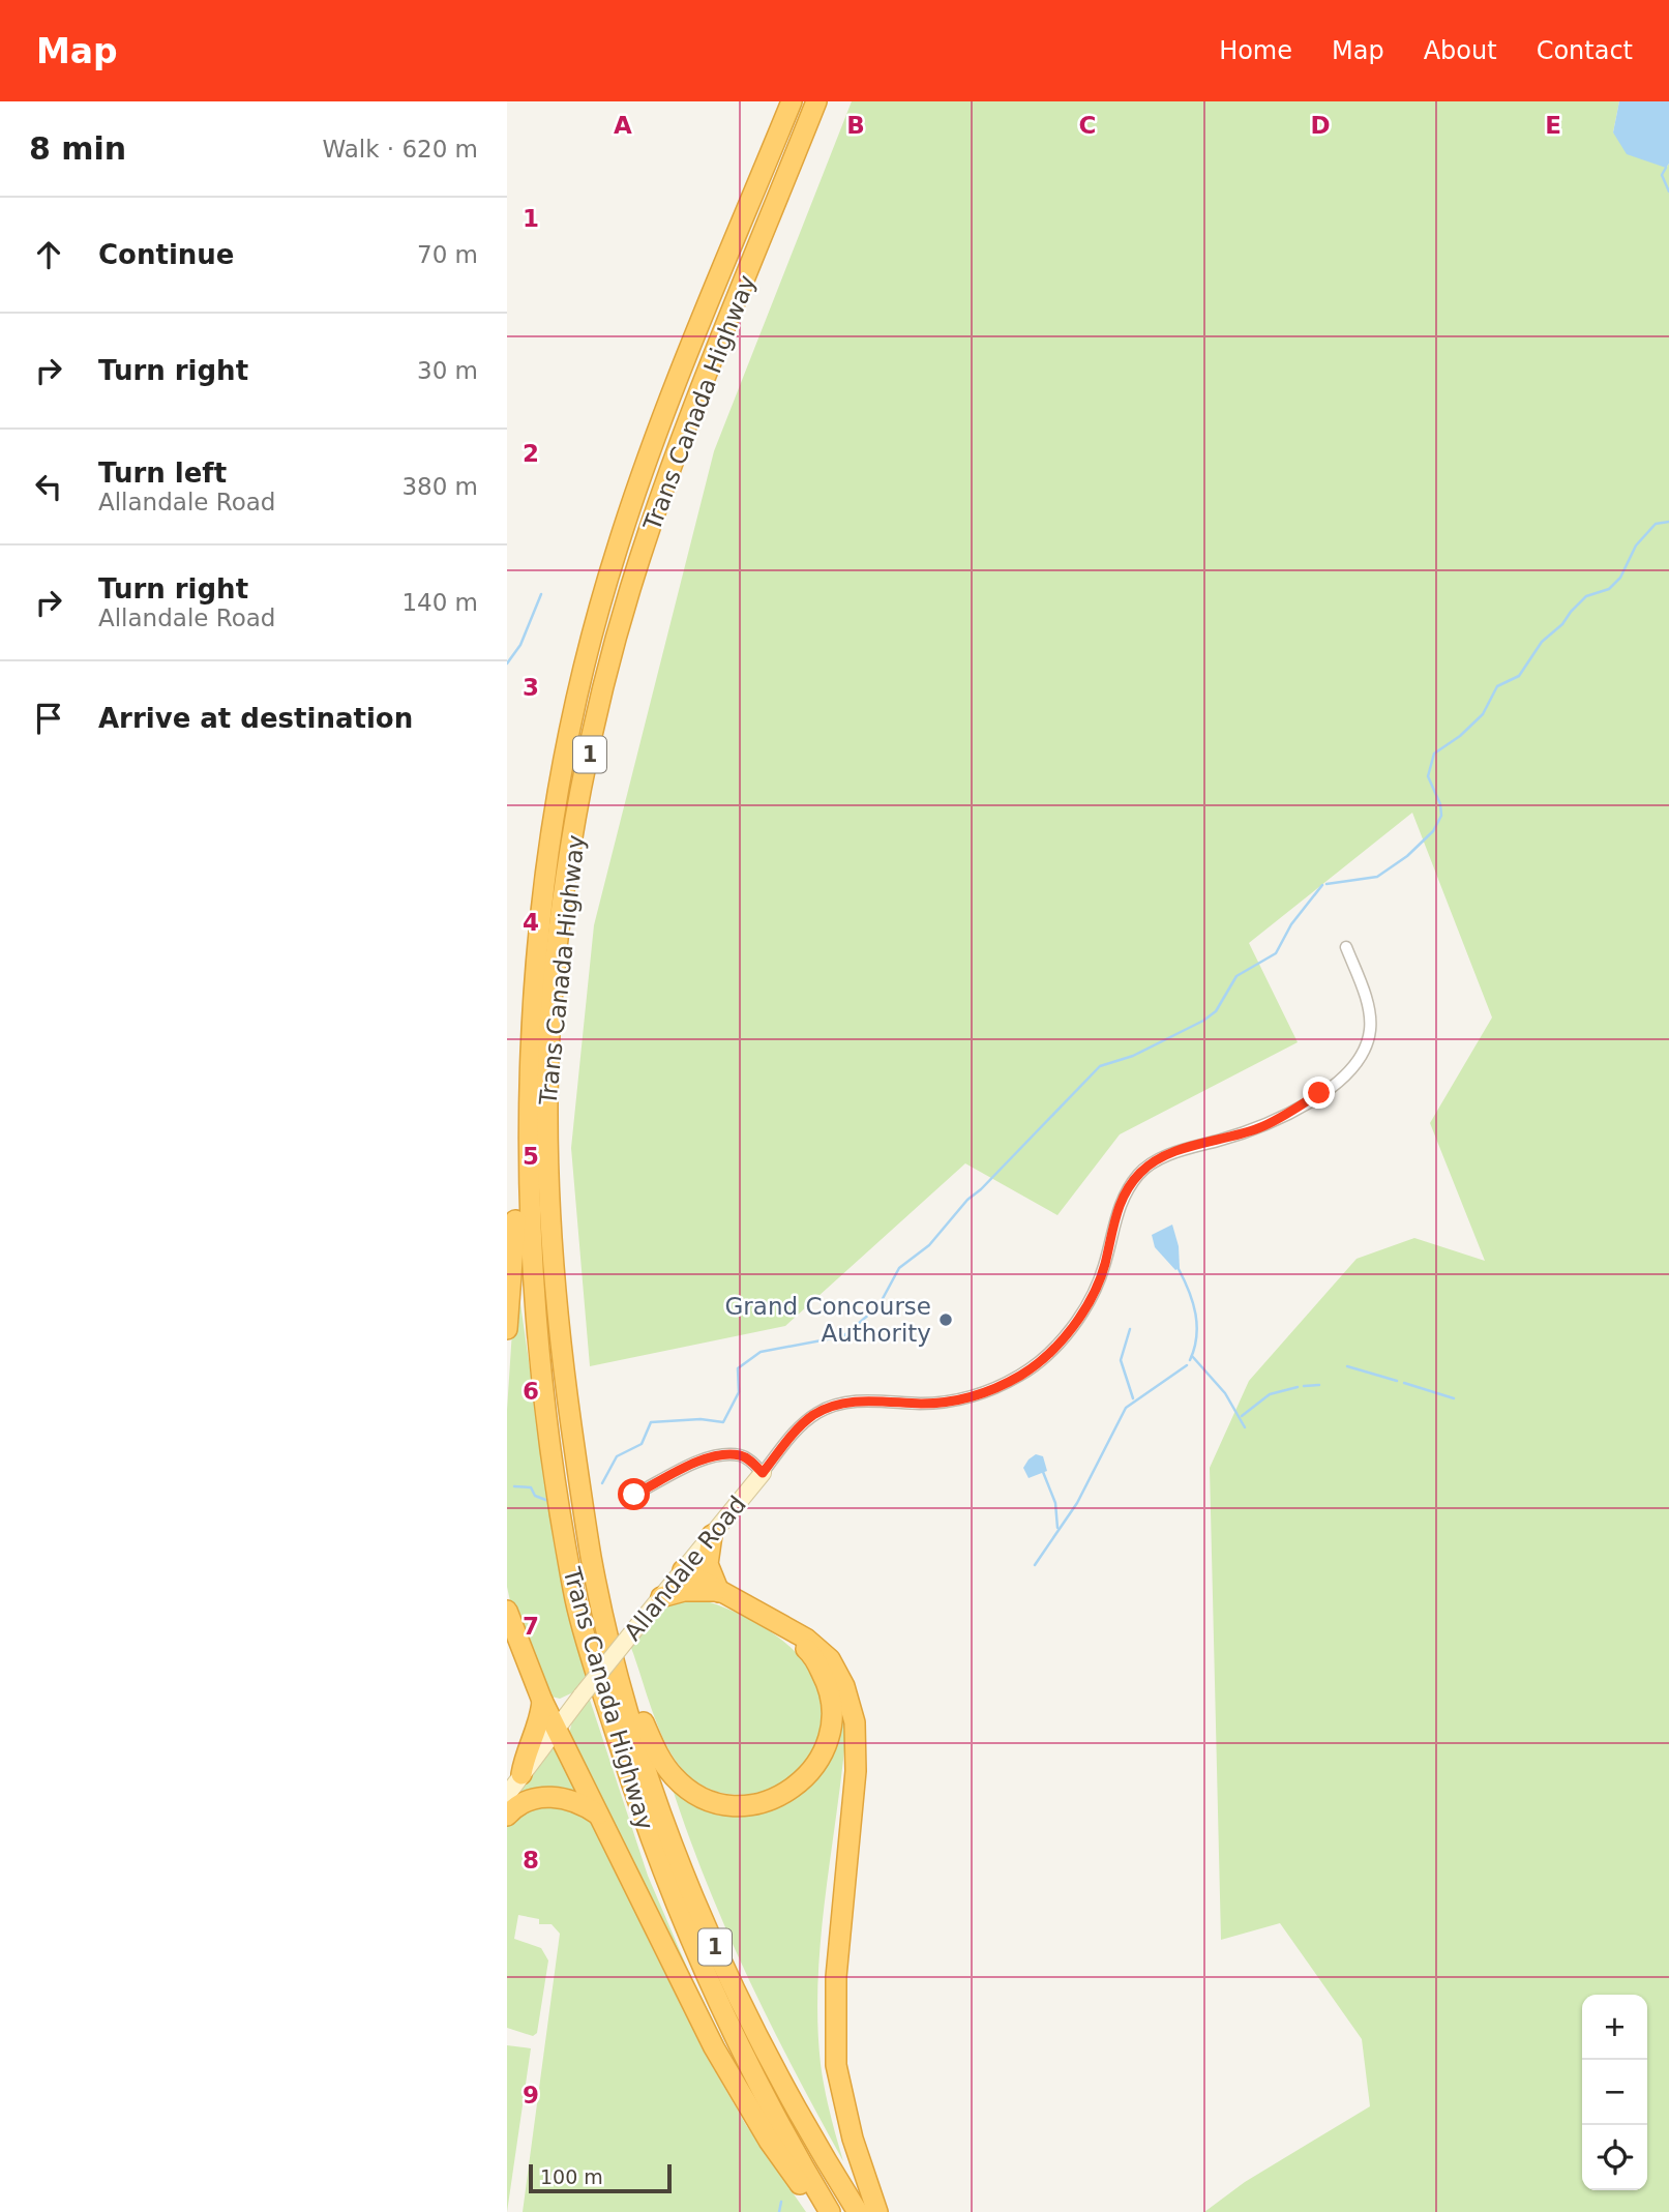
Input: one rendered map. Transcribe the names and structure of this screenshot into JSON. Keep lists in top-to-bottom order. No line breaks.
{"streets":{"highway":["Trans Canada Highway","1"],"main road":["Allandale Road"]},"places":["Grand Concourse Authority"],"scale_bar":"100 m","page":{"header":"Map","nav":["Home","Map","About","Contact"],"heading":["8 min","Walk · 620 m"],"list":[["Continue","70 m"],["Turn right","30 m"],["Turn left","Allandale Road","380 m"],["Turn right","Allandale Road","140 m"],"Arrive at destination"],"map_buttons":["+","−"],"scale":"100 m"},"grid":{"columns":["A","B","C","D","E"],"rows":["1","2","3","4","5","6","7","8","9"]}}
